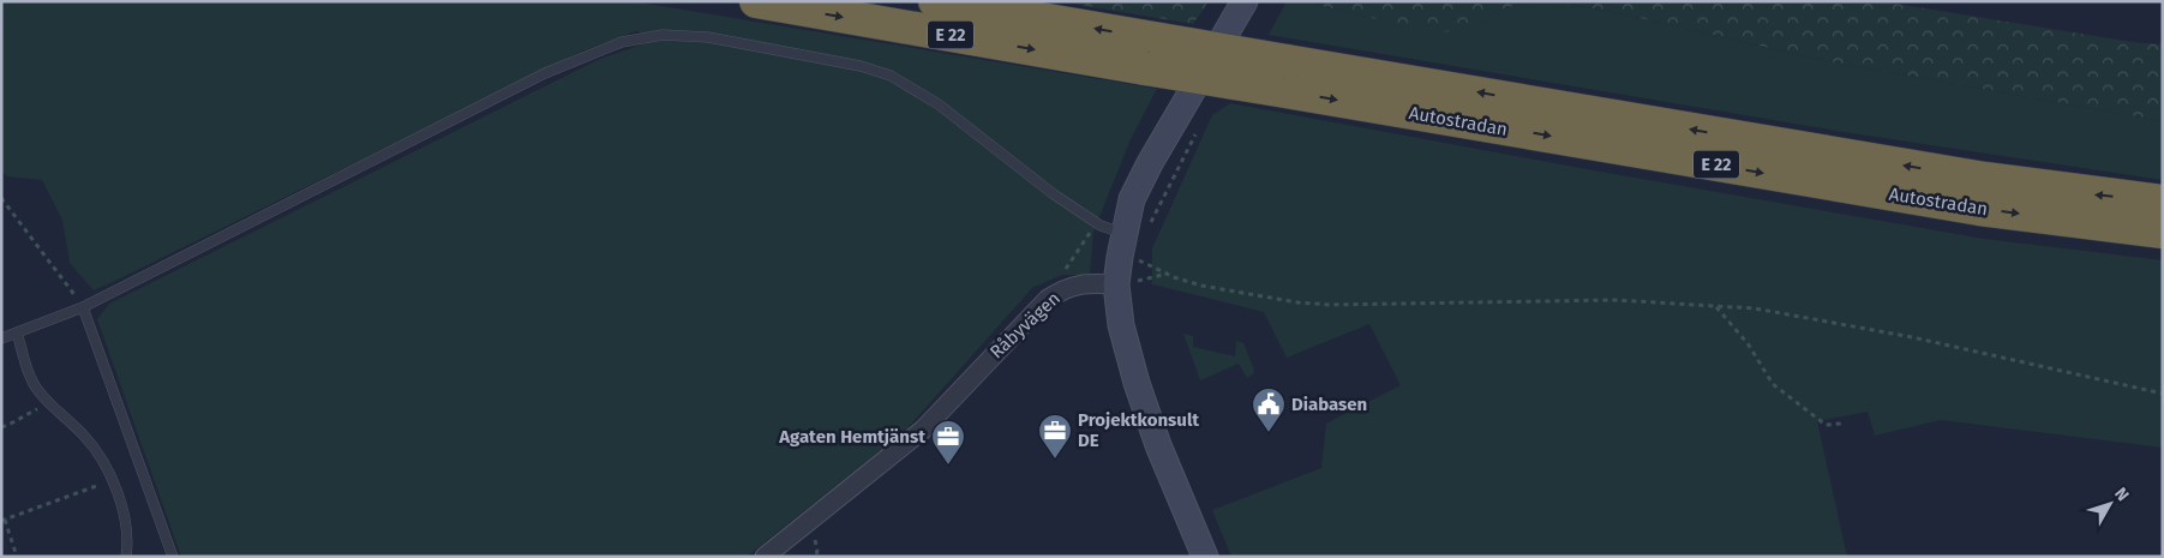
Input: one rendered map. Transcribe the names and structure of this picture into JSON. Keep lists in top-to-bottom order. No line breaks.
{"streets":{"highway":["E 22","Autostradan"],"street":["Råbyvägen"]},"places":{"public building":["Diabasen"],"office":["Projektkonsult DE","Agaten Hemtjänst"]},"north":"top right"}
